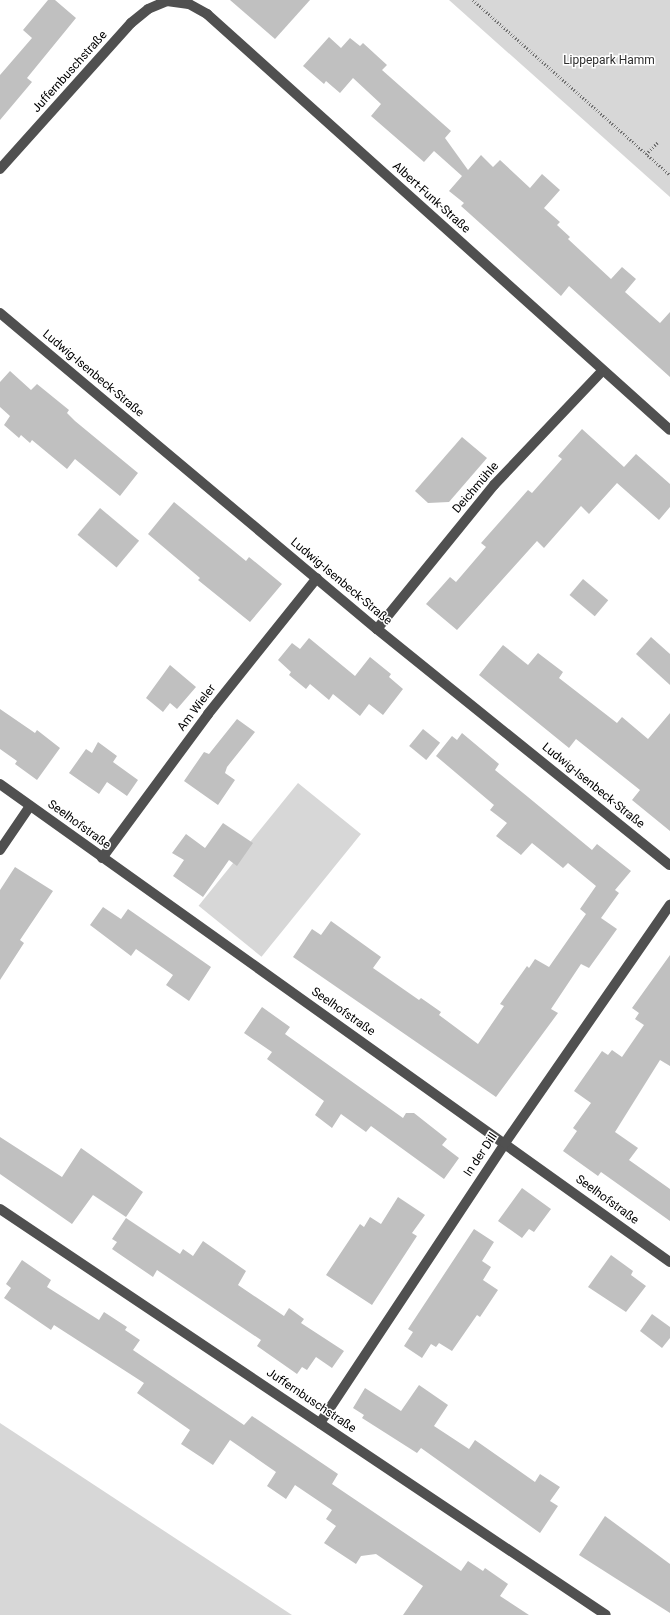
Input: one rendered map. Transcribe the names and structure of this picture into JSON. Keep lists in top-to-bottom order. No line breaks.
{"streets":{"street":["Juffernbuschstraße","Albert-Funk-Straße","Ludwig-Isenbeck-Straße","Deichmühle","Am Wieler","Seelhofstraße","In der Dill"]},"crossings":[["Juffernbuschstraße","Albert-Funk-Straße"],["Juffernbuschstraße","In der Dill"],["Albert-Funk-Straße","Deichmühle"],["Ludwig-Isenbeck-Straße","Deichmühle"],["Ludwig-Isenbeck-Straße","Am Wieler"],["Am Wieler","Seelhofstraße"],["Seelhofstraße","In der Dill"]],"parks":["Lippepark Hamm"]}
